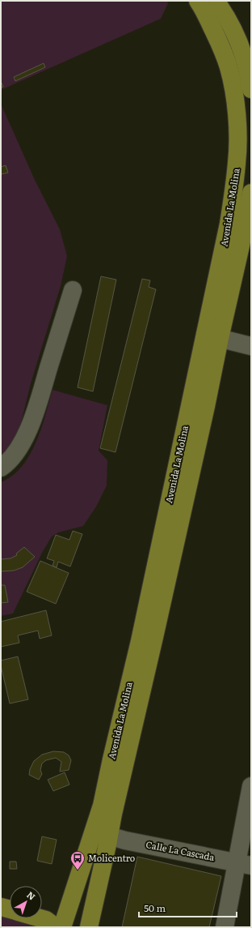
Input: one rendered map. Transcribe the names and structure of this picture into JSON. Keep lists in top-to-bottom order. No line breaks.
{"streets":{"main road":["Avenida La Molina"],"street":["Calle La Cascada"]},"crossings":[["Avenida La Molina","Calle La Cascada"]],"places":{"bus stop":["Molicentro"]},"scale_bar":"50 m","north":"top right"}
